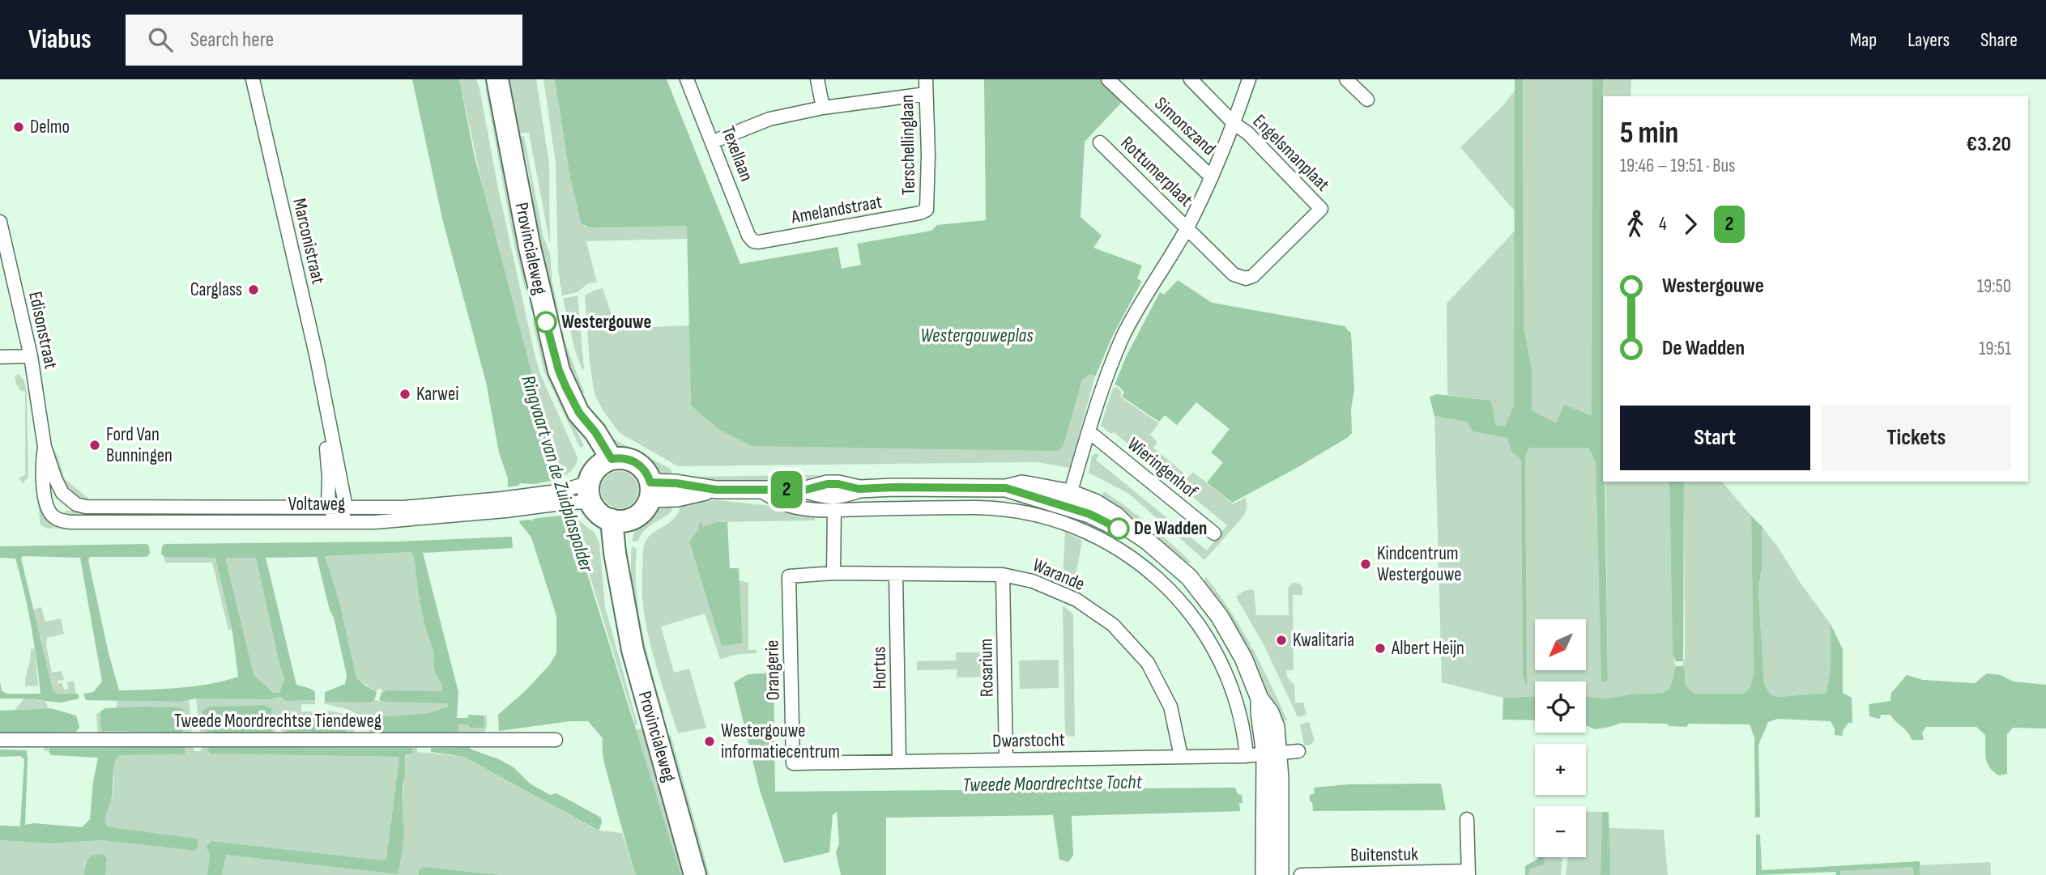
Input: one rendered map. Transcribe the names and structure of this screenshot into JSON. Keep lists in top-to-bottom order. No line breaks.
{"streets":{"main road":["Provincialeweg"],"street":["Simonszand","Terschellinglaan","Engelsmanplaat","Texellaan","Rottumerplaat","Amelandstraat","Marconistraat","Edisonstraat","Wieringenhof","Voltaweg","Warande","Hortus","Rosarium","Orangerie","Tweede Moordrechtse Tiendeweg","Dwarstocht","Buitenstuk"]},"crossings":[["Terschellinglaan","Amelandstraat"],["Engelsmanplaat","Rottumerplaat"],["Texellaan","Amelandstraat"],["Marconistraat","Voltaweg"],["Provincialeweg","Voltaweg"],["Edisonstraat","Voltaweg"],["Warande","Hortus"],["Warande","Rosarium"],["Warande","Orangerie"],["Warande","Dwarstocht"],["Hortus","Dwarstocht"],["Rosarium","Dwarstocht"],["Orangerie","Dwarstocht"]],"water":["Westergouweplas","Ringvaart van de Zuidplaspolder","Tweede Moordrechtse Tocht"],"places":["Delmo","Carglass","Westergouwe","Karwei","Ford Van Bunningen","De Wadden","Kindcentrum Westergouwe","Kwalitaria","Albert Heijn","Westergouwe informatiecentrum"],"lines":["bus line 2"],"north":"bottom left","page":{"header":"Viabus","search":"Search here","nav":["Map","Layers","Share"],"on_map":"2","heading":["5 min","19:46 – 19:51 · Bus","€3.20"],"legs":["4","2"],"list":[{"name":"Westergouwe","value":"19:50"},{"name":"De Wadden","value":"19:51"}],"buttons":["Start","Tickets"],"map_buttons":["+","−"]}}
